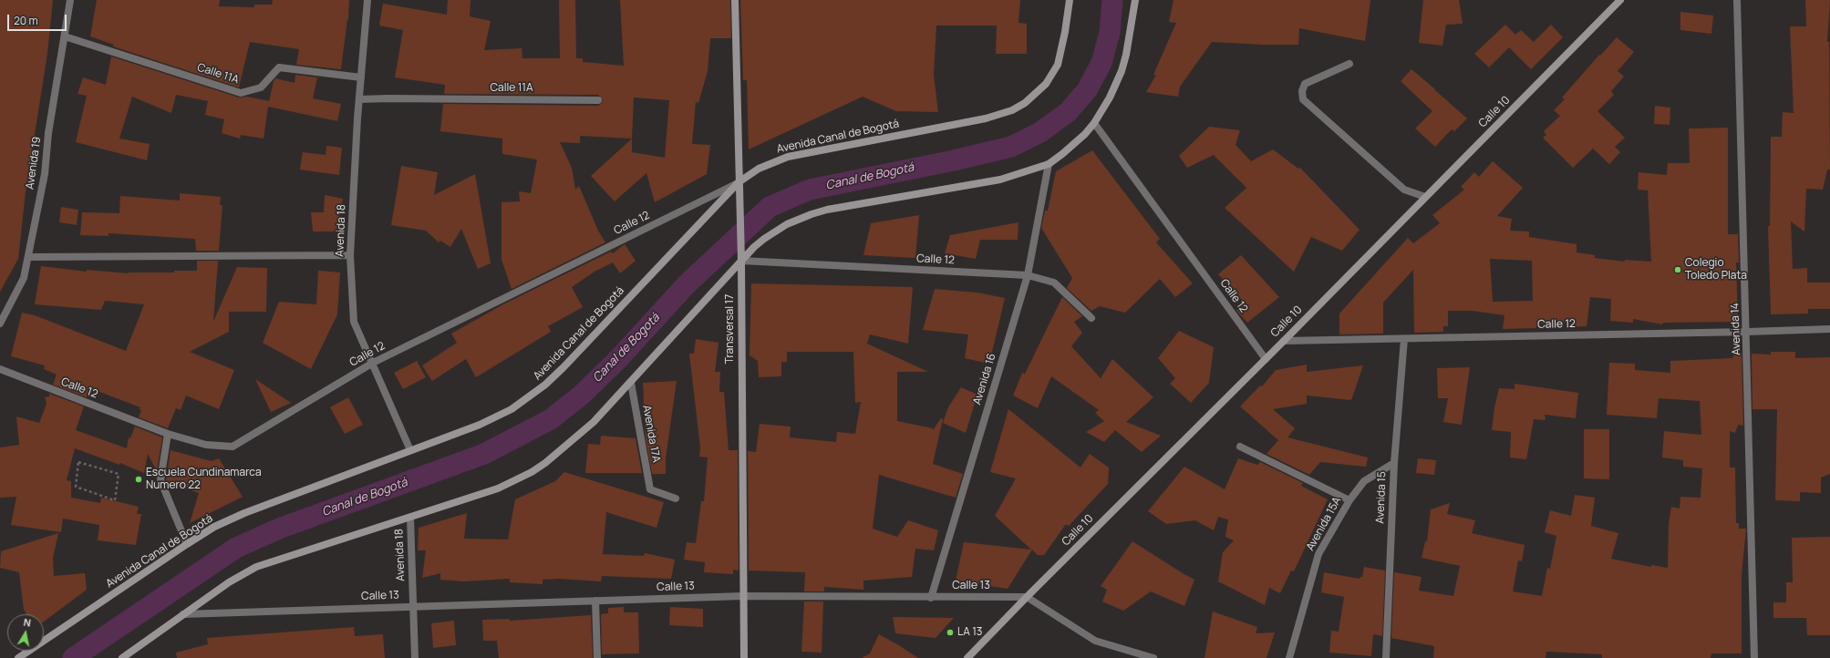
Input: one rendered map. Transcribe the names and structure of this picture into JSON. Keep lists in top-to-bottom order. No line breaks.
{"streets":{"main road":["Calle 10","Avenida Canal de Bogotá","Transversal 17"],"street":["Calle 11A","Avenida 19","Calle 12","Avenida 18","Avenida 14","Avenida 16","Avenida 17A","Avenida 15","Avenida 15A","Calle 13"]},"crossings":[["Calle 11A","Avenida 19"],["Calle 11A","Avenida 18"],["Calle 10","Calle 12"],["Calle 10","Calle 13"],["Avenida Canal de Bogotá","Calle 12"],["Avenida Canal de Bogotá","Avenida 18"],["Avenida Canal de Bogotá","Transversal 17"],["Calle 12","Avenida 18"],["Calle 12","Transversal 17"],["Calle 12","Avenida 14"],["Calle 12","Avenida 16"],["Calle 12","Avenida 15"],["Avenida 18","Calle 13"],["Transversal 17","Calle 13"],["Avenida 16","Calle 13"],["Avenida 15","Avenida 15A"]],"water":["Canal de Bogotá"],"places":["Colegio Toledo Plata","Escuela Cundinamarca Numero 22","LA 13"],"scale_bar":"20 m","north":"top"}
